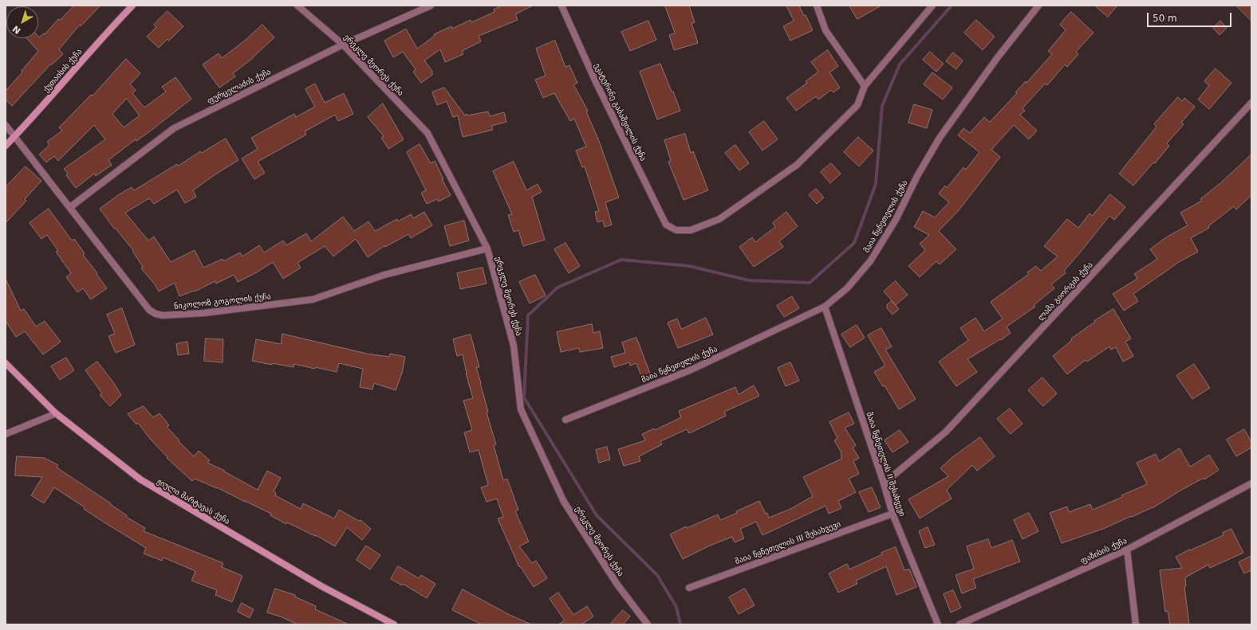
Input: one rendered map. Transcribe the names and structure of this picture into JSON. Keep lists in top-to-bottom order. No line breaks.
{"streets":{"street":["ერეკლე მეორეს ქუჩა","ქუთაისის ქუჩა","ფურცელაძის ქუჩა","ეკატერინე გაბაშვილის ქუჩა","მაია წყნეთელის ქუჩა","ლაშა გიორგის ქუჩა","ნიკოლოზ გოგოლის ქუჩა","მაია წყნეთელის II შესახვევი","ჟიული შარტავას ქუჩა","მაია წყნეთელის III შესახვევი","ფაზისის ქუჩა"]},"crossings":[["ერეკლე მეორეს ქუჩა","ფურცელაძის ქუჩა"],["ერეკლე მეორეს ქუჩა","ნიკოლოზ გოგოლის ქუჩა"],["ქუთაისის ქუჩა","ნიკოლოზ გოგოლის ქუჩა"],["ფურცელაძის ქუჩა","ნიკოლოზ გოგოლის ქუჩა"],["მაია წყნეთელის ქუჩა","მაია წყნეთელის II შესახვევი"],["ლაშა გიორგის ქუჩა","მაია წყნეთელის II შესახვევი"],["მაია წყნეთელის II შესახვევი","მაია წყნეთელის III შესახვევი"]],"scale_bar":"50 m","north":"bottom left"}
